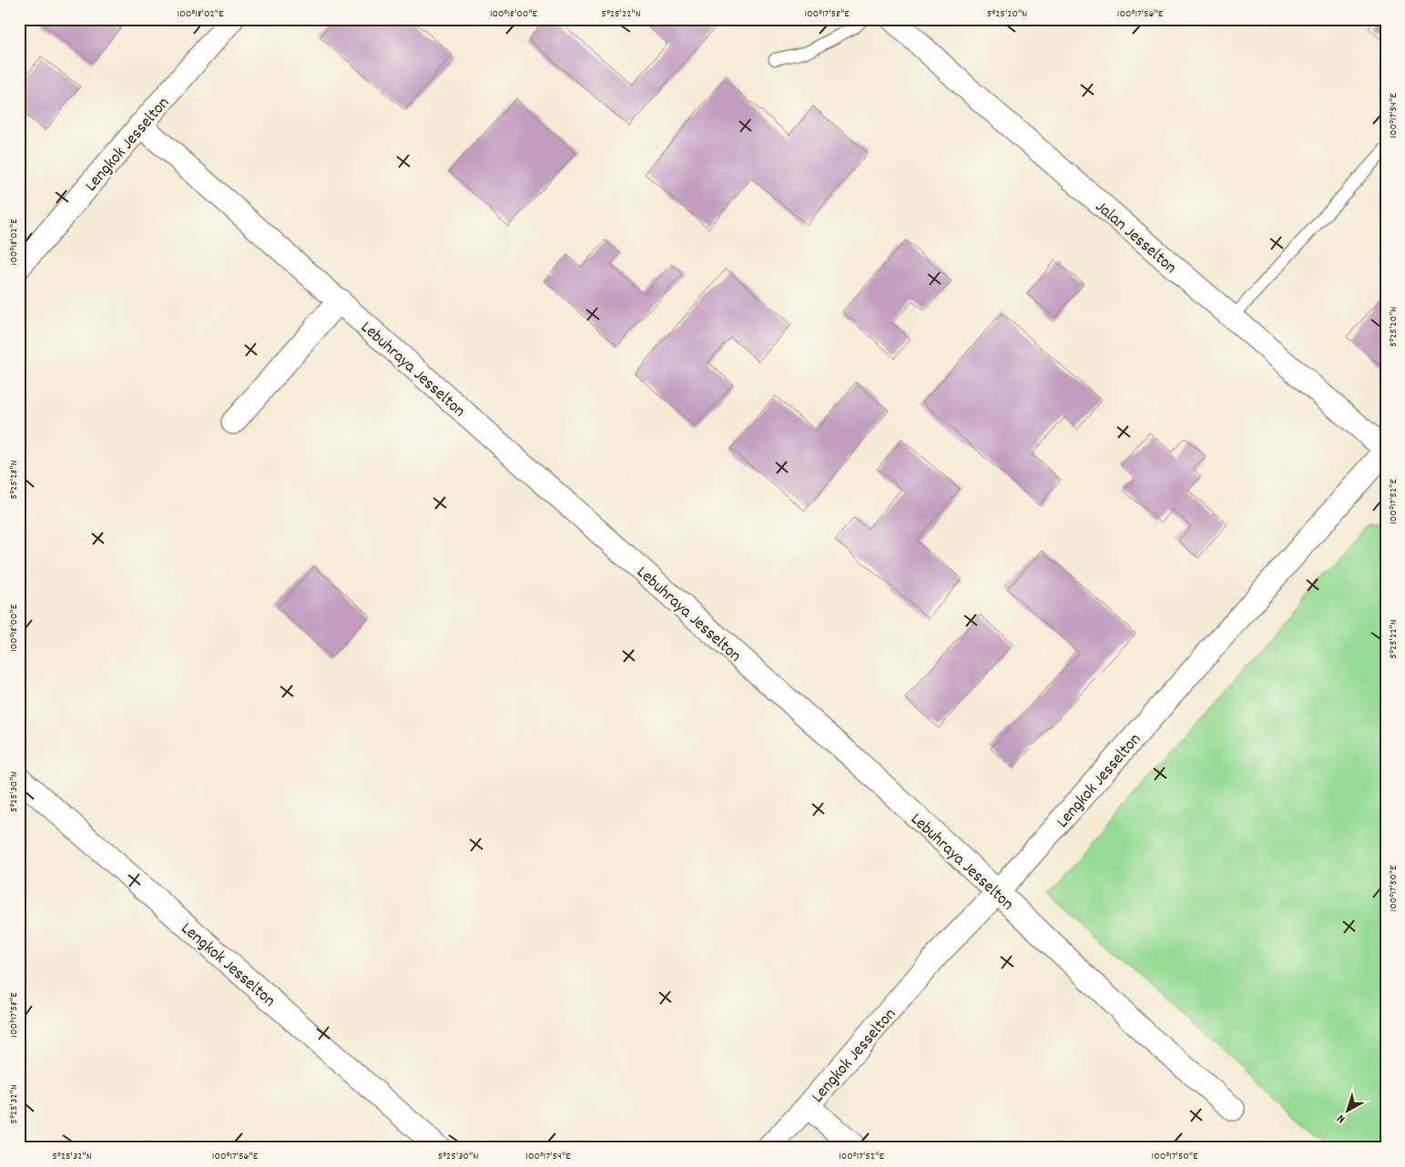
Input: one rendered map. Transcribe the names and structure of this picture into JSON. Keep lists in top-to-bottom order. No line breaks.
{"streets":{"street":["Lengkok Jesselton","Jalan Jesselton","Lebuhraya Jesselton"]},"crossings":[["Lengkok Jesselton","Jalan Jesselton"],["Lengkok Jesselton","Lebuhraya Jesselton"]],"north":"bottom left","coordinates":["100°18'02\"E","100°18'00\"E","5°25'22\"N","100°17'58\"E","5°25'20\"N","100°17'56\"E","100°17'54\"E","5°25'28\"N","100°17'52\"E","5°25'30\"N","100°17'50\"E","5°25'32\"N"]}
